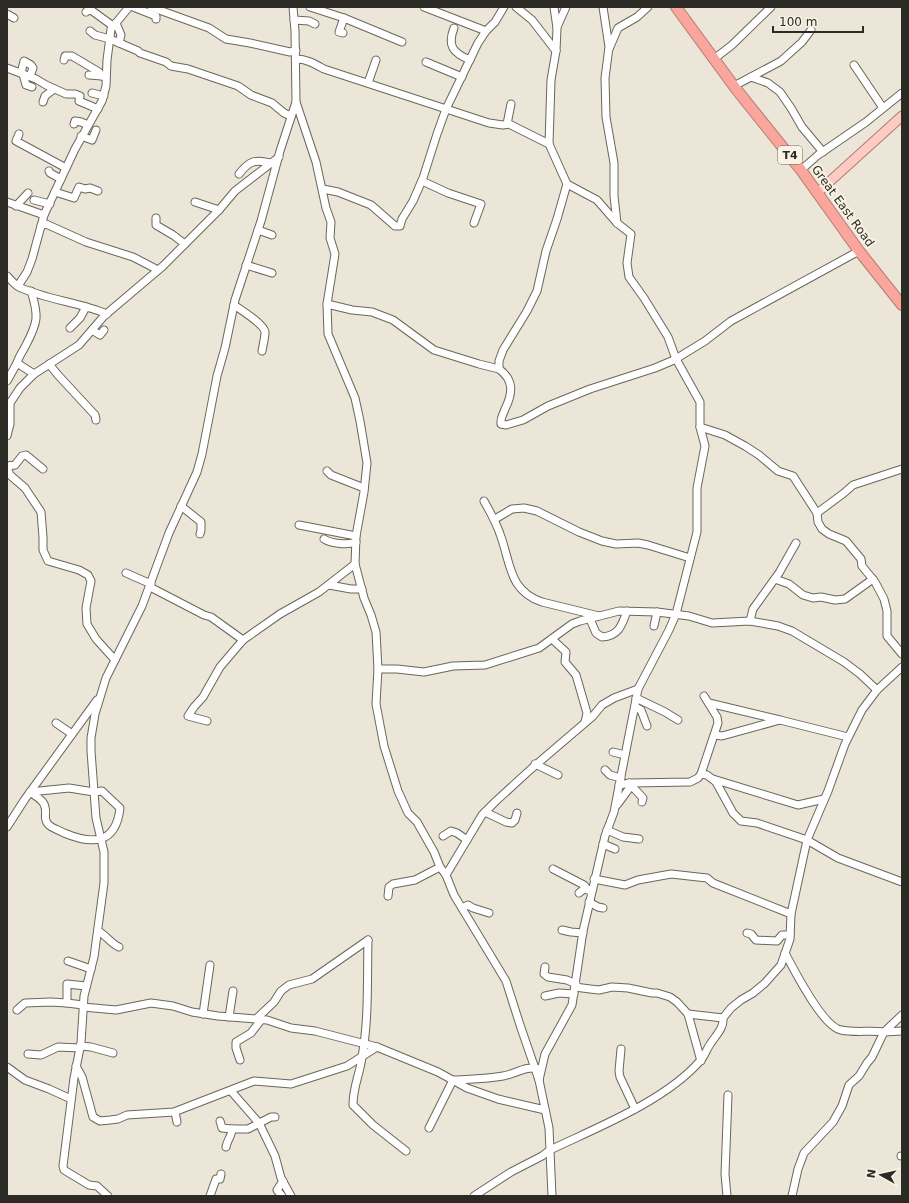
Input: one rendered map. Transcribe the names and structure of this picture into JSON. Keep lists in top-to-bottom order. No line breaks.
{"streets":{"highway":["T4","Great East Road"]},"scale_bar":"100 m","north":"left"}
